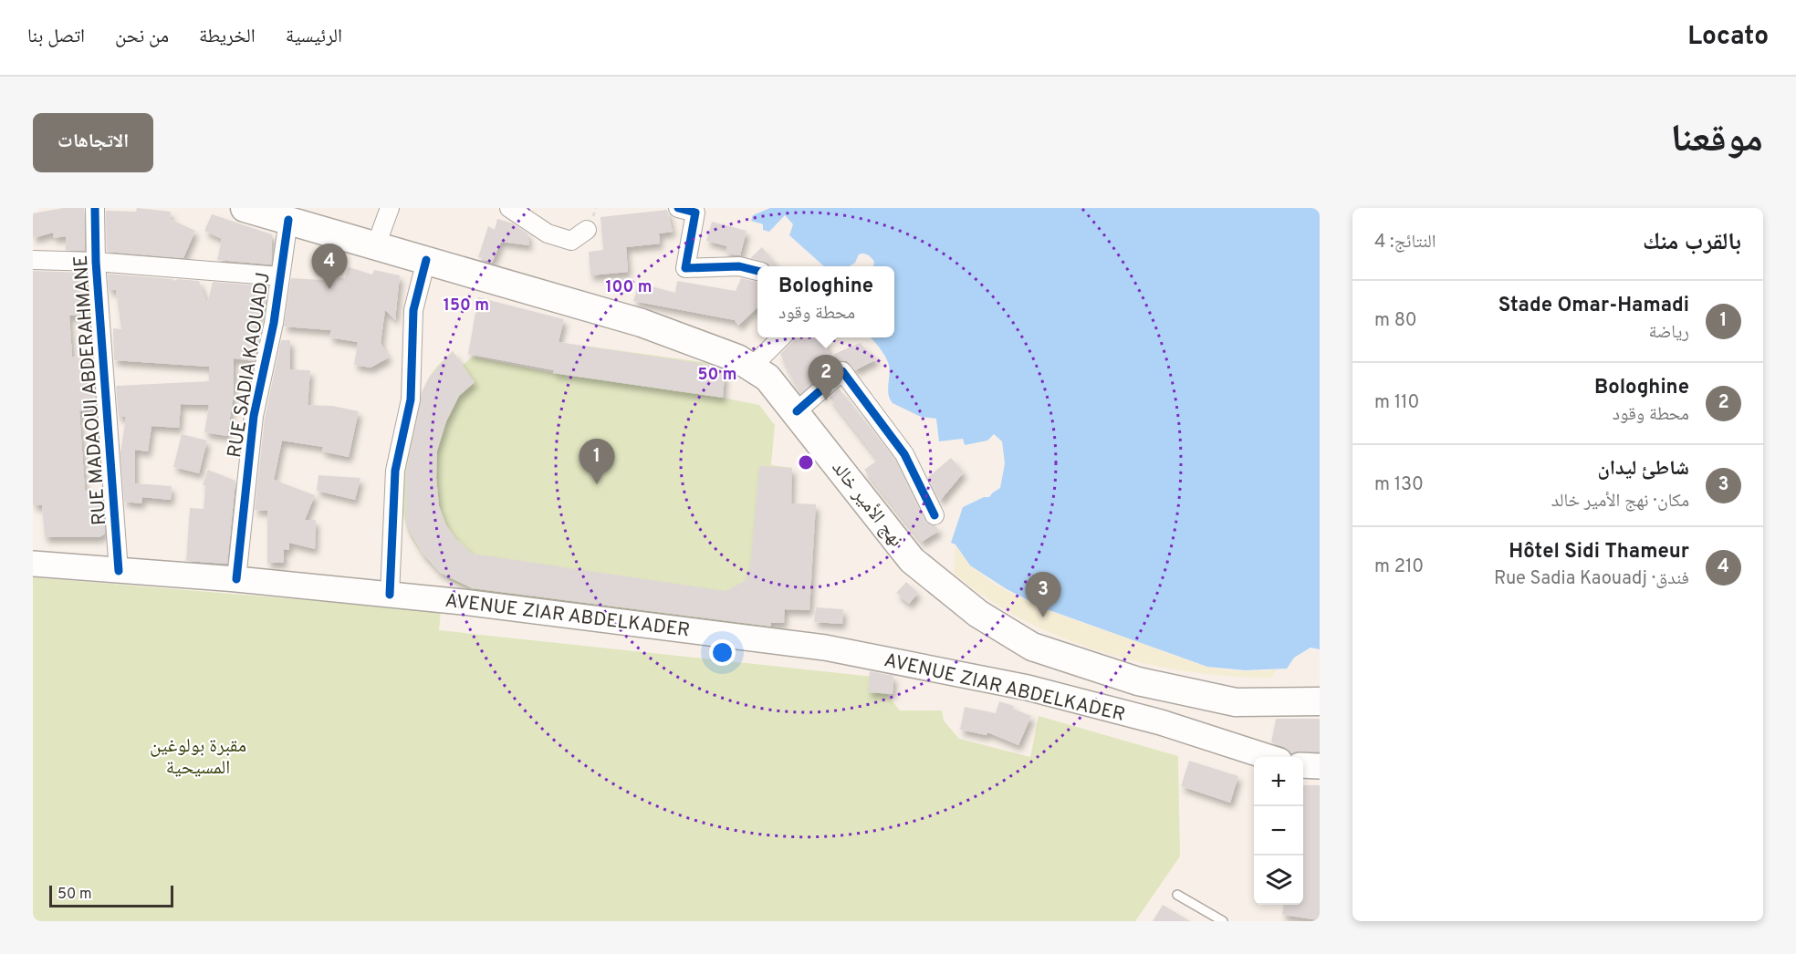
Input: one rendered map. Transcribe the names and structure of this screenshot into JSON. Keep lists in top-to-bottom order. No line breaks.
{"streets":{"main road":["نهج الأمير خالد","AVENUE ZIAR ABDELKADER"],"street":["RUE SADIA KAOUADJ","RUE MADAOUI ABDERAHMANE"]},"crossings":[["RUE SADIA KAOUADJ","نهج الأمير خالد"],["RUE SADIA KAOUADJ","AVENUE ZIAR ABDELKADER"],["RUE MADAOUI ABDERAHMANE","AVENUE ZIAR ABDELKADER"]],"parks":["مقبرة بولوغين المسيحية"],"scale_bar":"50 m","page":{"header":"Locato","nav":["الرئيسية","الخريطة","من نحن","اتصل بنا"],"title":"موقعنا","buttons":"الاتجاهات","heading":["بالقرب منك","النتائج: 4"],"pins":["4","2","1","3"],"popup":["Bologhine","محطة وقود"],"list":[{"mark":"1","name":"Stade Omar-Hamadi","note":"رياضة","value":"80 m"},{"mark":"2","name":"Bologhine","note":"محطة وقود","value":"110 m"},{"mark":"3","name":"شاطئ ليدان","note":"مكان · نهج الأمير خالد","value":"130 m"},{"mark":"4","name":"Hôtel Sidi Thameur","note":"فندق · Rue Sadia Kaouadj","value":"210 m"}],"map_buttons":["+","−"],"scale":"50 m"},"rings":["100 m","150 m","50 m"]}
